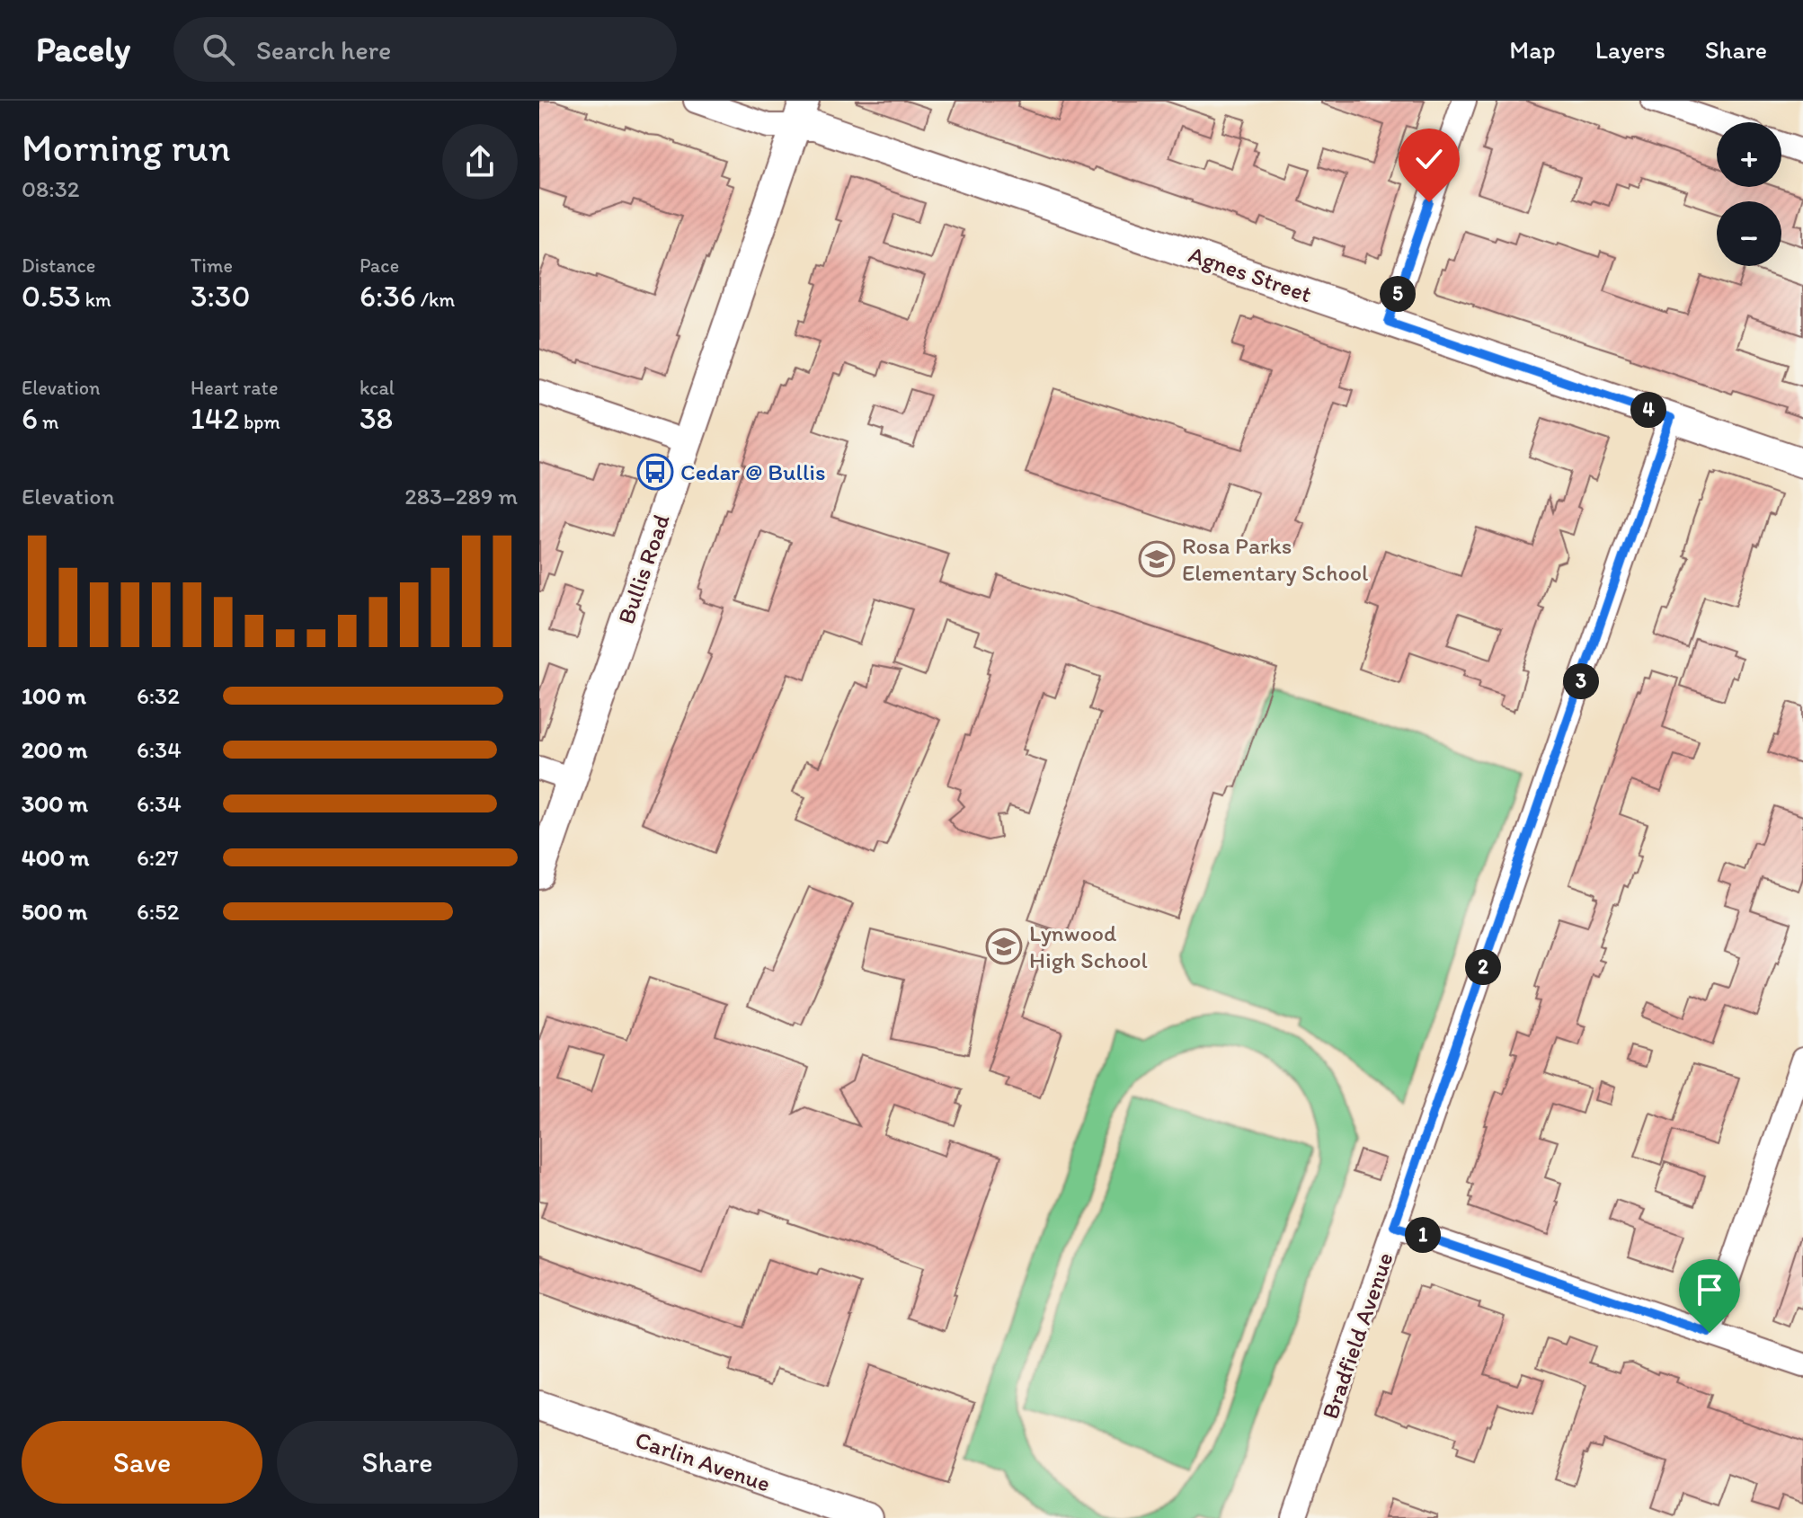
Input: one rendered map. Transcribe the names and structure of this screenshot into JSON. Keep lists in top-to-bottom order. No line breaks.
{"streets":{"street":["Agnes Street","Bullis Road","Bradfield Avenue","Carlin Avenue"]},"crossings":[["Agnes Street","Bullis Road"],["Agnes Street","Bradfield Avenue"]],"places":{"bus stop":["Cedar @ Bullis"],"school or university":["Rosa Parks Elementary School","Lynwood High School"]},"page":{"header":"Pacely","search":"Search here","nav":["Map","Layers","Share"],"heading":["Morning run","08:32"],"map_buttons":["+","−"],"stats":[["Distance","0.53 km"],["Time","3:30"],["Pace","6:36 /km"],["Elevation","6 m"],["Heart rate","142 bpm"],["kcal","38"]],"pins":["5","4","3","2","1"],"chart":["Elevation","283–289 m"],"list":[{"name":"100 m","note":"6:32"},{"name":"200 m","note":"6:34"},{"name":"300 m","note":"6:34"},{"name":"400 m","note":"6:27"},{"name":"500 m","note":"6:52"}],"buttons":["Save","Share"]}}
